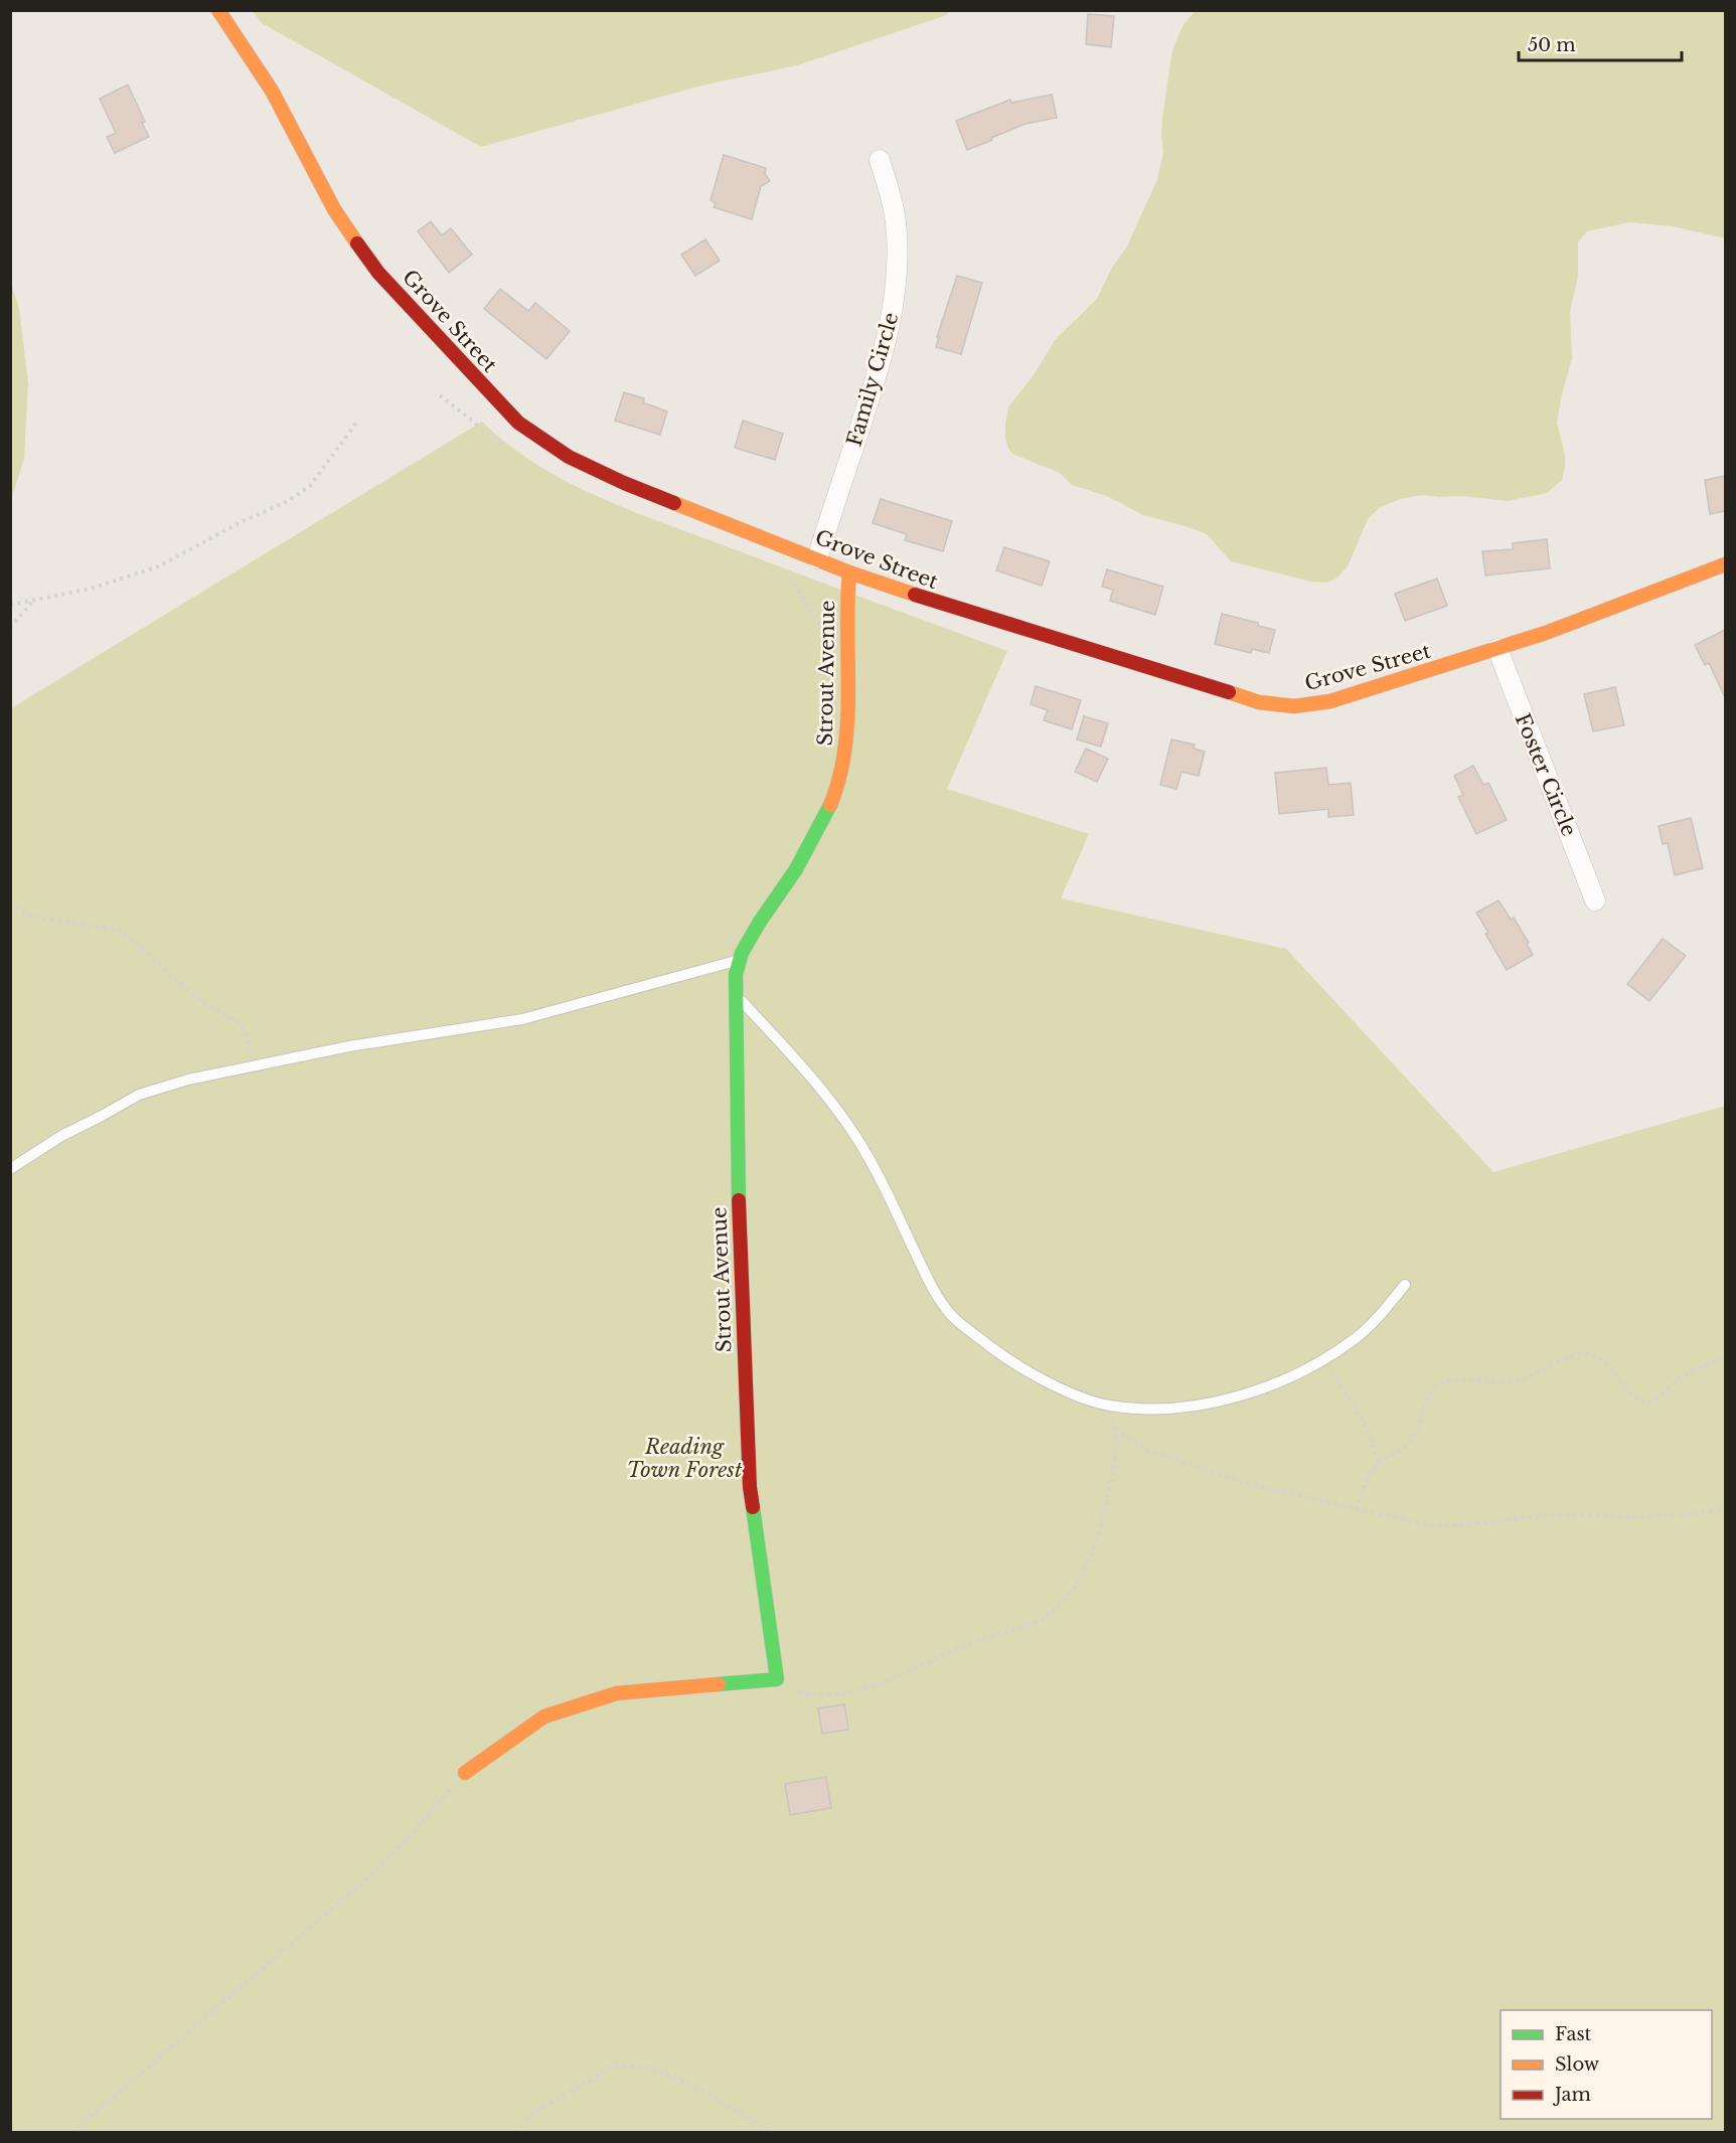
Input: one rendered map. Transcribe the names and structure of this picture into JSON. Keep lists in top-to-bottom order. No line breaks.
{"streets":{"street":["Grove Street","Family Circle","Strout Avenue","Foster Circle"]},"crossings":[["Grove Street","Family Circle"],["Grove Street","Strout Avenue"],["Grove Street","Foster Circle"]],"parks":["Reading Town Forest"],"legend":["Fast","Slow","Jam"],"scale_bar":"50 m"}
